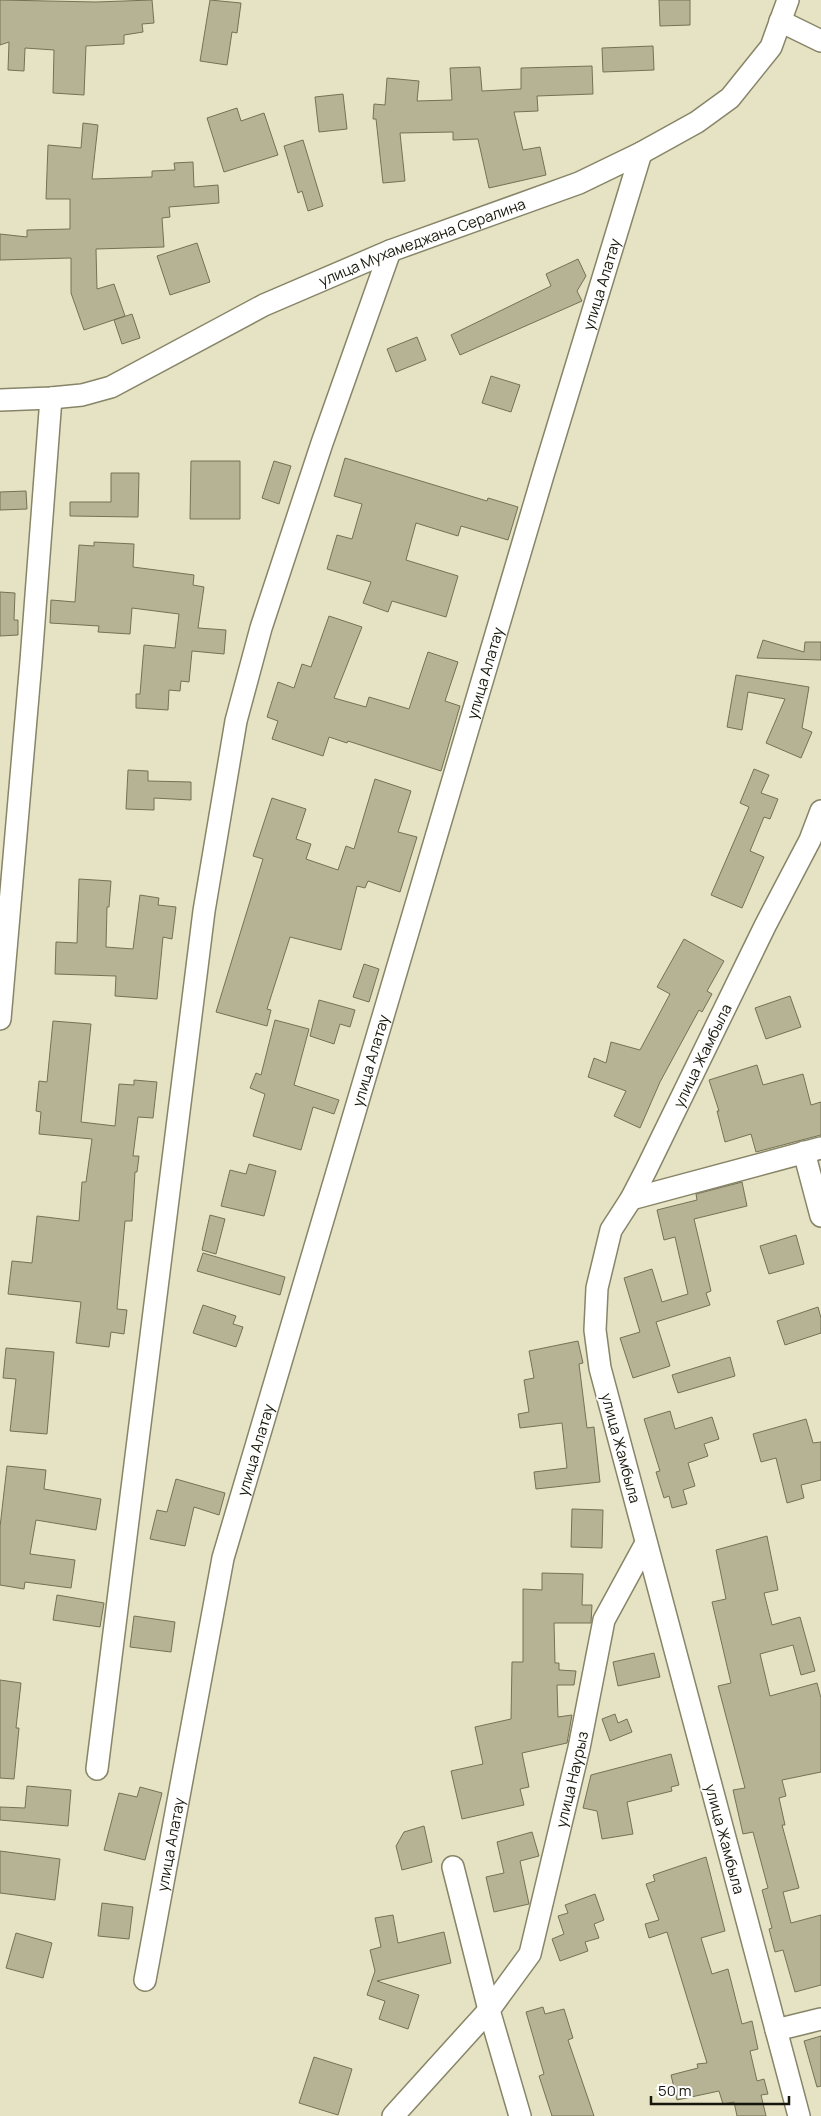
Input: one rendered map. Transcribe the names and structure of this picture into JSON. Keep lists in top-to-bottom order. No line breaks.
{"streets":{"street":["улица Мухамеджана Сералина","улица Алатау","улица Жамбыла","улица Наурыз"]},"crossings":[["улица Мухамеджана Сералина","улица Алатау"],["улица Жамбыла","улица Наурыз"]],"scale_bar":"50 m"}
